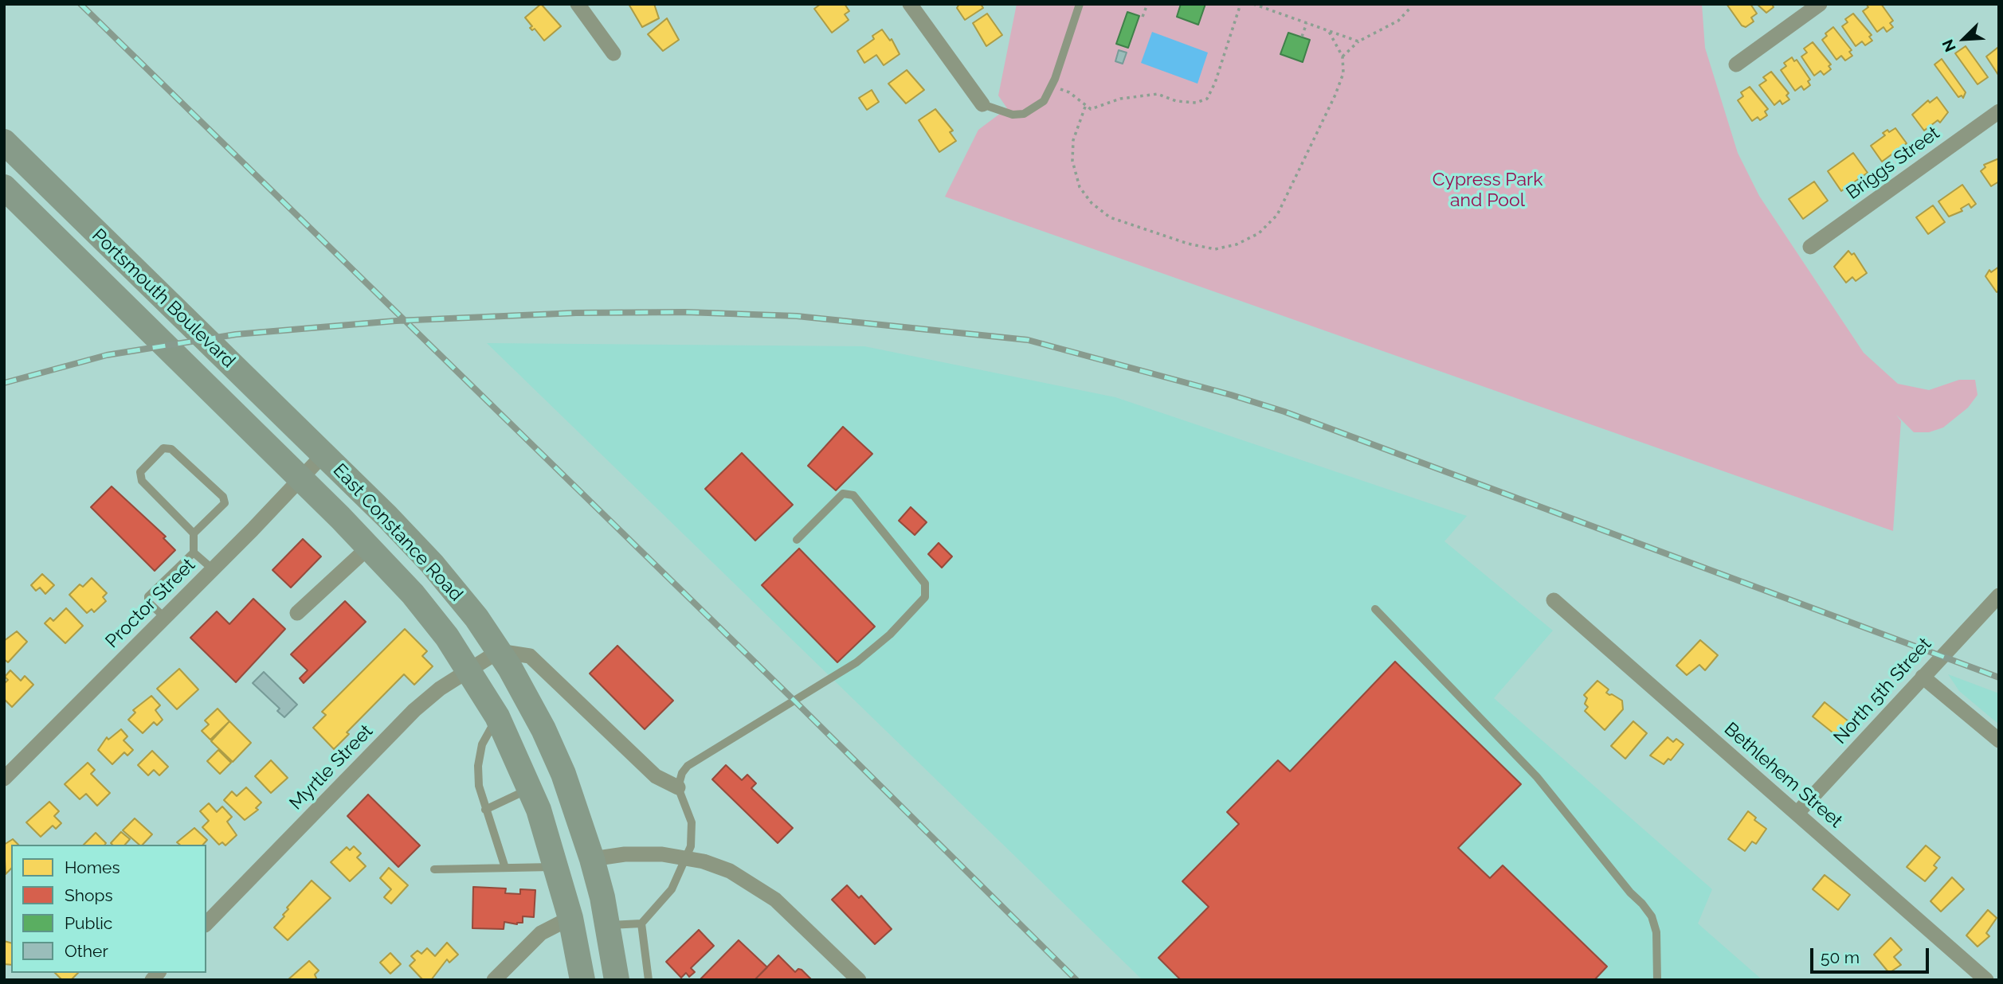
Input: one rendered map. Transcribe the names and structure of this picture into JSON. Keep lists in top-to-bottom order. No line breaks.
{"streets":{"main road":["Portsmouth Boulevard","East Constance Road"],"street":["Briggs Street","Proctor Street","North 5th Street","Myrtle Street","Bethlehem Street"]},"crossings":[["Portsmouth Boulevard","East Constance Road"],["Portsmouth Boulevard","Proctor Street"],["East Constance Road","Proctor Street"],["East Constance Road","Myrtle Street"],["North 5th Street","Bethlehem Street"]],"parks":["Cypress Park and Pool"],"legend":["Homes","Shops","Public","Other"],"scale_bar":"50 m","north":"bottom left"}
